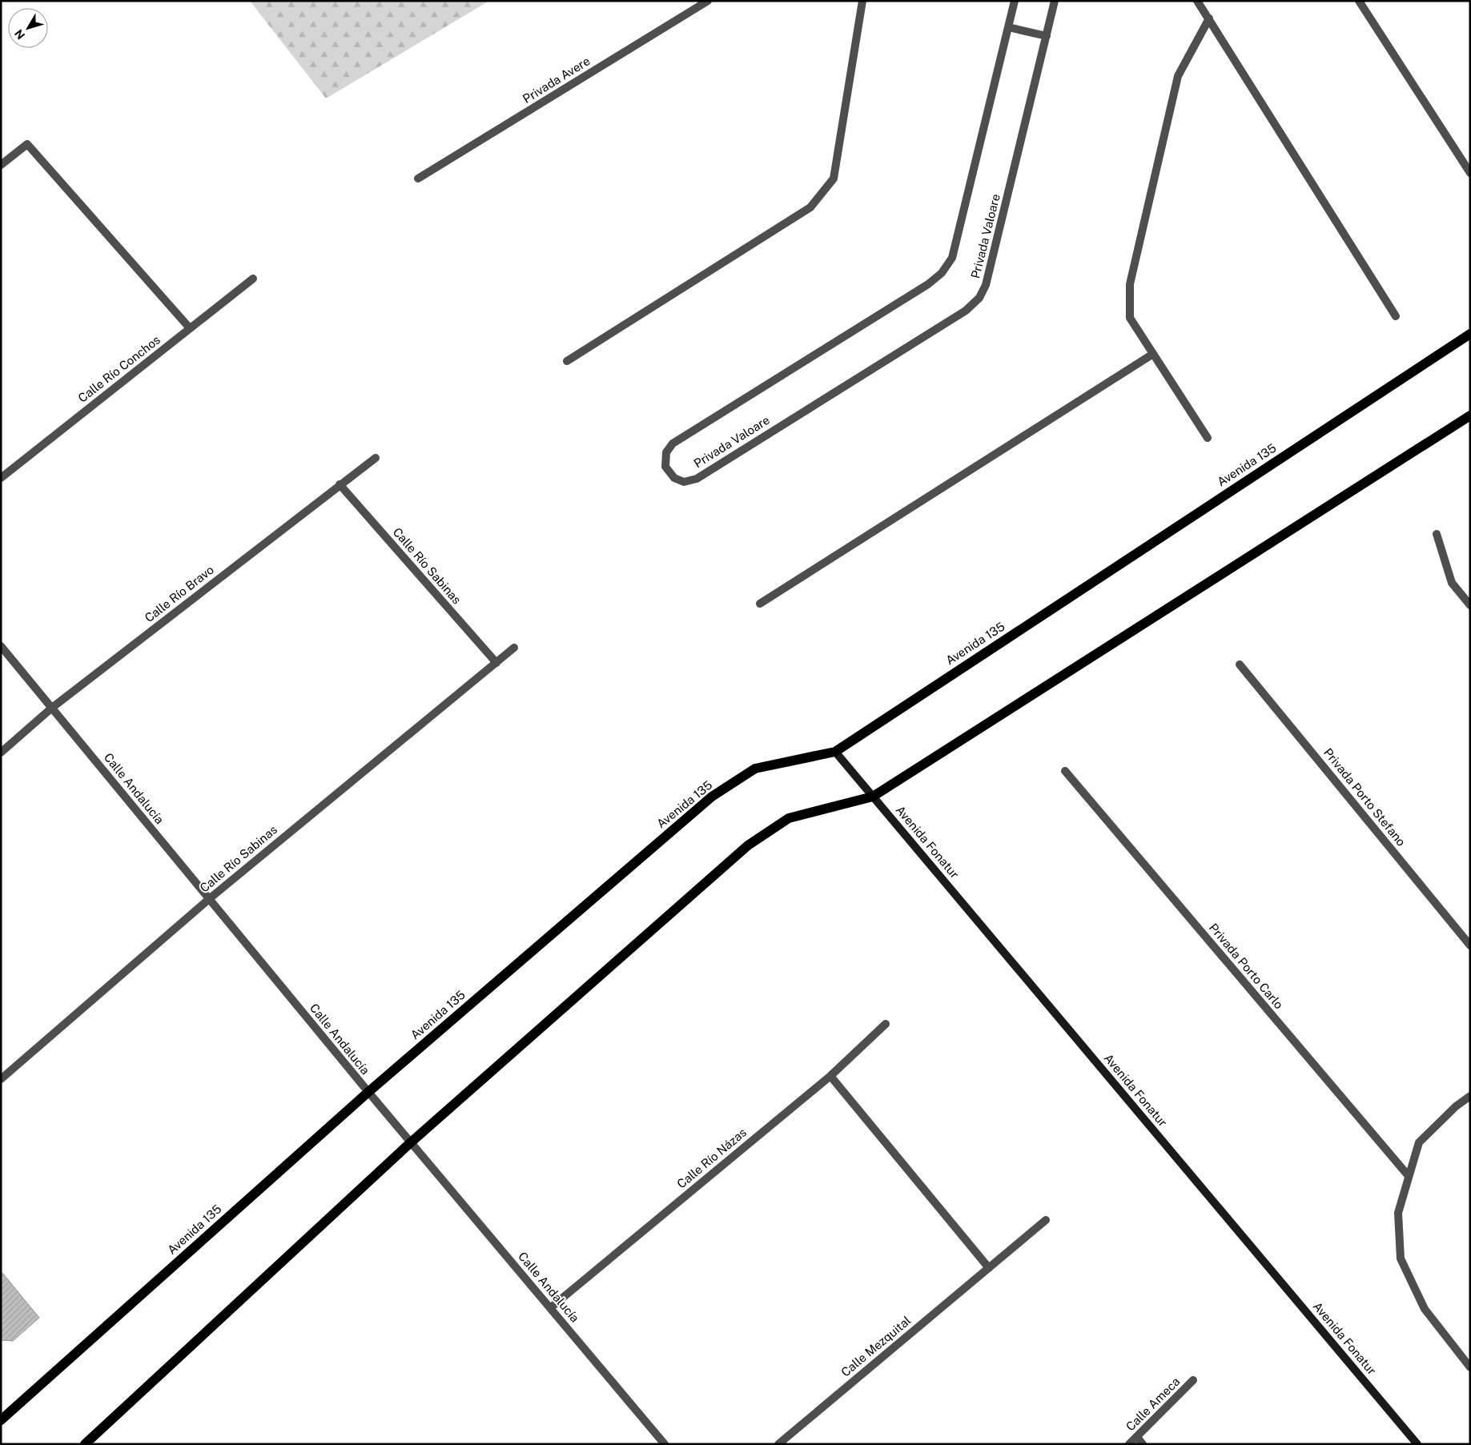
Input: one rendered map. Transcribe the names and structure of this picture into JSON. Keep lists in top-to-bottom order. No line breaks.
{"streets":{"main road":["Avenida 135","Avenida Fonatur"],"street":["Privada Avere","Privada Valoare","Calle Río Conchos","Calle Río Sabinas","Calle Río Bravo","Calle Andalucía","Privada Porto Stefano","Privada Porto Carlo","Calle Río Názas","Calle Mezquital","Calle Ameca"]},"crossings":[["Avenida 135","Calle Andalucía"],["Avenida 135","Avenida Fonatur"],["Calle Río Sabinas","Calle Río Bravo"],["Calle Río Sabinas","Calle Andalucía"],["Calle Río Bravo","Calle Andalucía"],["Calle Andalucía","Calle Río Názas"]],"north":"bottom left"}
